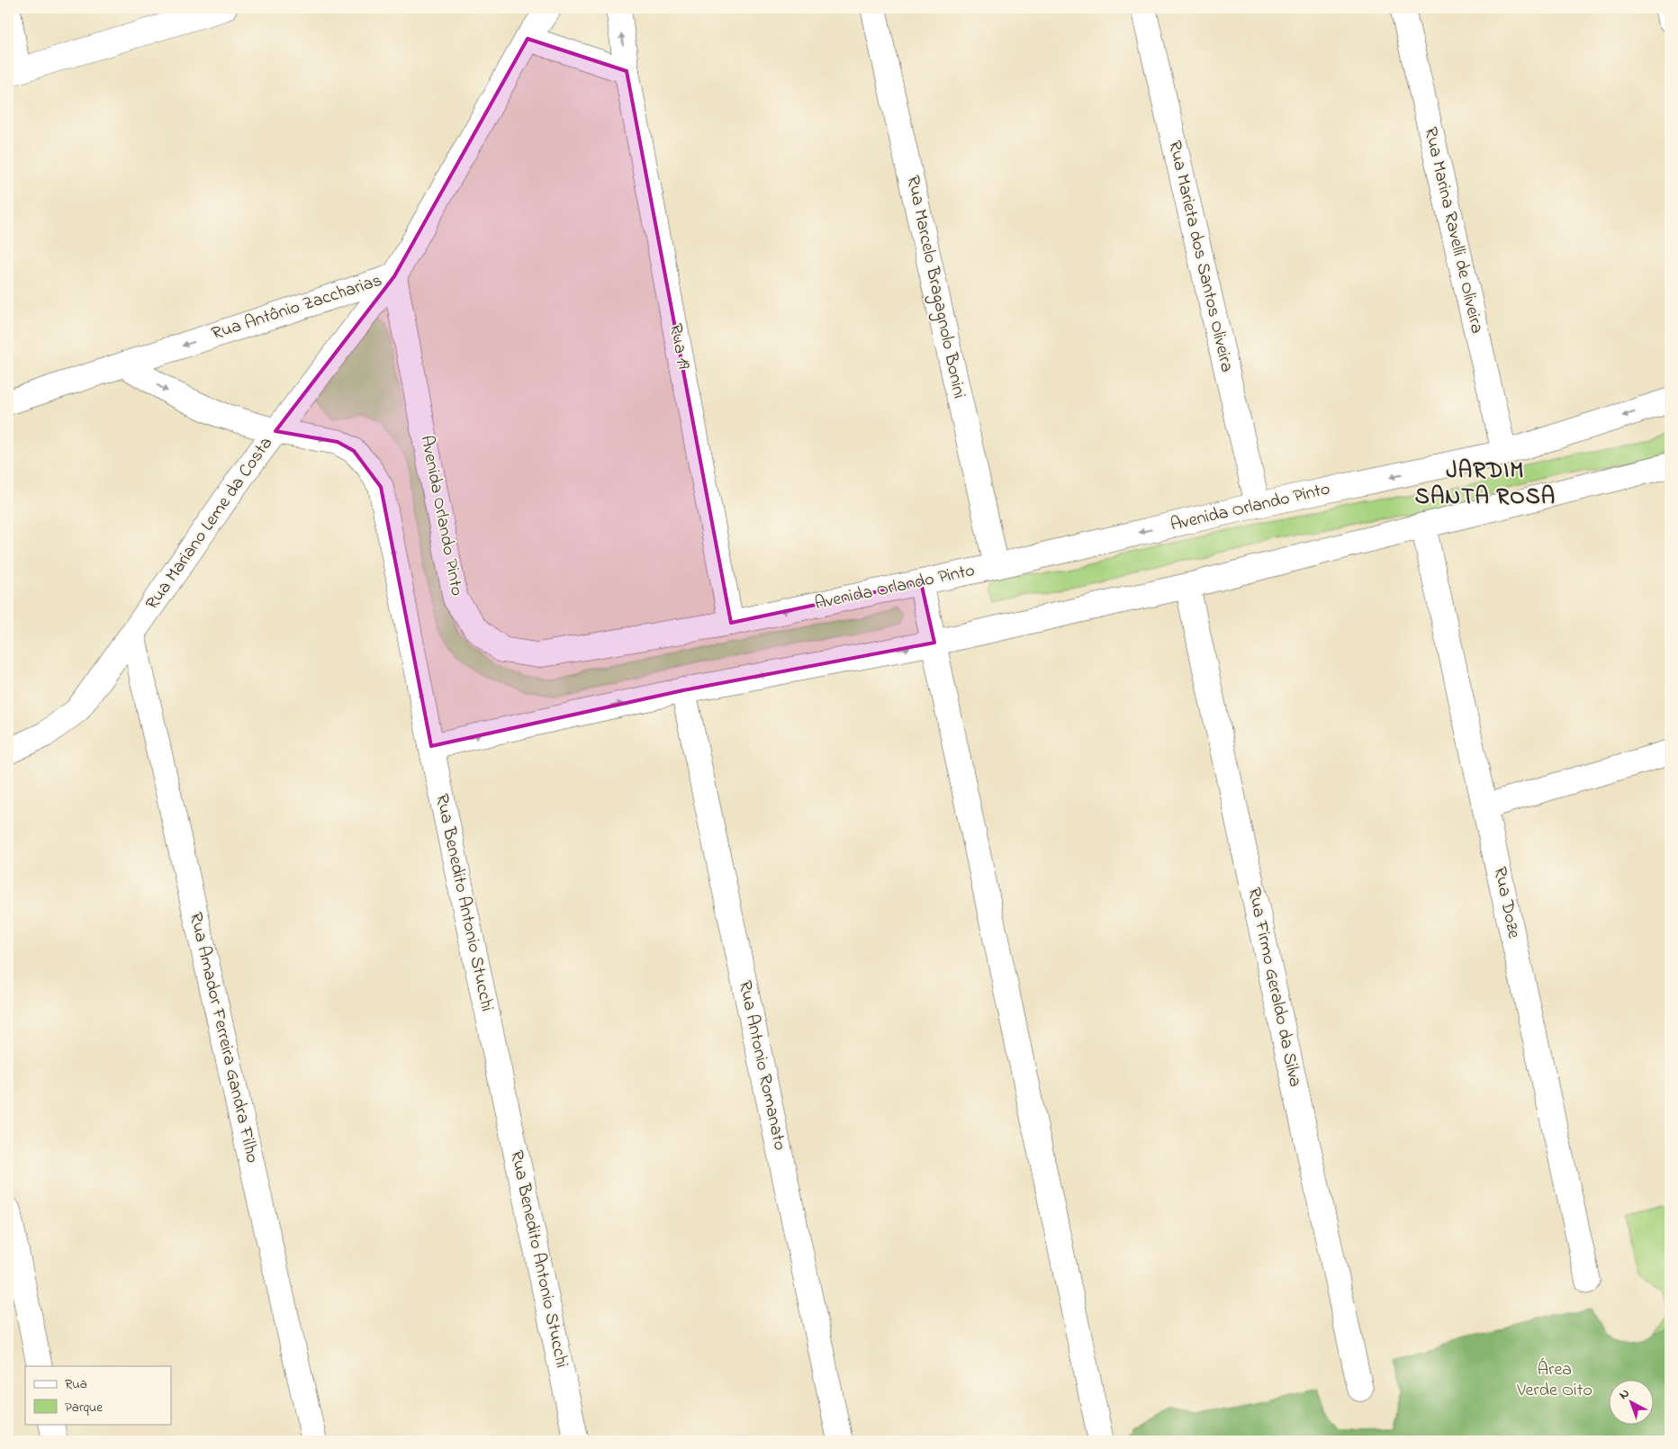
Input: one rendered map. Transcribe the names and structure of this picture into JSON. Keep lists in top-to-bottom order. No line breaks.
{"streets":{"street":["Rua Marina Ravelli de Oliveira","Rua Marieta dos Santos Oliveira","Rua Marcelo Bragagnolo Bonini","Rua Antônio Zaccharias","Rua 19","Avenida Orlando Pinto","Rua Mariano Leme da Costa","Rua Benedito Antonio Stucchi","Rua Doze","Rua Firmo Geraldo da Silva","Rua Amador Ferreira Gandra Filho","Rua Antonio Romanato"]},"crossings":[["Rua Marina Ravelli de Oliveira","Avenida Orlando Pinto"],["Rua Marieta dos Santos Oliveira","Avenida Orlando Pinto"],["Rua Marcelo Bragagnolo Bonini","Avenida Orlando Pinto"],["Rua Antônio Zaccharias","Avenida Orlando Pinto"],["Rua Antônio Zaccharias","Rua Mariano Leme da Costa"],["Rua Antônio Zaccharias","Rua Benedito Antonio Stucchi"],["Rua 19","Avenida Orlando Pinto"],["Avenida Orlando Pinto","Rua Mariano Leme da Costa"],["Rua Mariano Leme da Costa","Rua Benedito Antonio Stucchi"],["Rua Mariano Leme da Costa","Rua Amador Ferreira Gandra Filho"]],"one_way":["Rua Antônio Zaccharias","Rua Benedito Antonio Stucchi"],"districts":["JARDIM SANTA ROSA"],"parks":["Área Verde Oito"],"legend":["Rua","Parque"],"north":"top left"}
